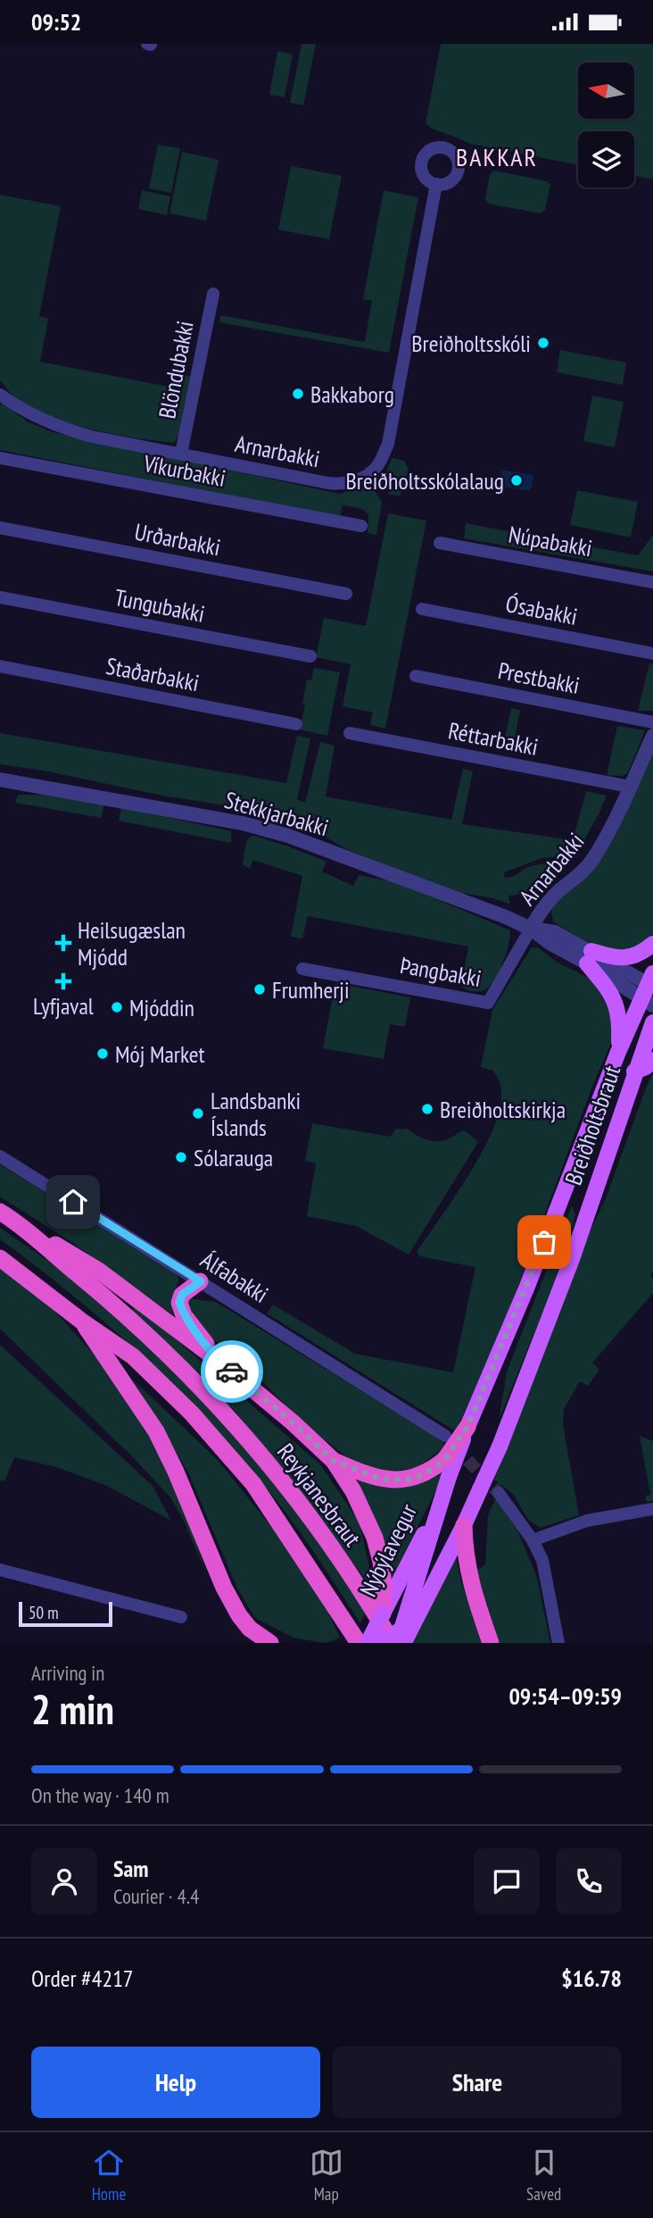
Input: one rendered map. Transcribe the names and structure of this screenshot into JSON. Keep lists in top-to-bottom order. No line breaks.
{"streets":{"highway":["Reykjanesbraut"],"main road":["Breiðholtsbraut","Nýbýlavegur"],"street":["Blöndubakki","Arnarbakki","Víkurbakki","Urðarbakki","Núpabakki","Tungubakki","Ósabakki","Staðarbakki","Prestbakki","Réttarbakki","Stekkjarbakki","Þangbakki","Álfabakki"]},"crossings":[["Blöndubakki","Arnarbakki"],["Arnarbakki","Réttarbakki"],["Arnarbakki","Stekkjarbakki"],["Arnarbakki","Þangbakki"],["Stekkjarbakki","Þangbakki"],["Stekkjarbakki","Breiðholtsbraut"],["Breiðholtsbraut","Reykjanesbraut"],["Breiðholtsbraut","Nýbýlavegur"]],"districts":["BAKKAR"],"places":{"other":["Breiðholtsskóli","Bakkaborg","Breiðholtsskólalaug","Frumherji","Mjóddin","Mój Market","Breiðholtskirkja","Landsbanki Íslands","Sólarauga"],"health":["Heilsugæslan Mjódd","Lyfjaval"]},"scale_bar":"50 m","north":"left","page":{"status":"09:52","scale":"50 m","heading":["2 min","Arriving in","09:54–09:59"],"panel":["Sam","Courier · 4.4","Order #4217","$16.78"],"bar":"On the way · 140 m","buttons":["Help","Share"],"tabs":["Home","Map","Saved"]}}
